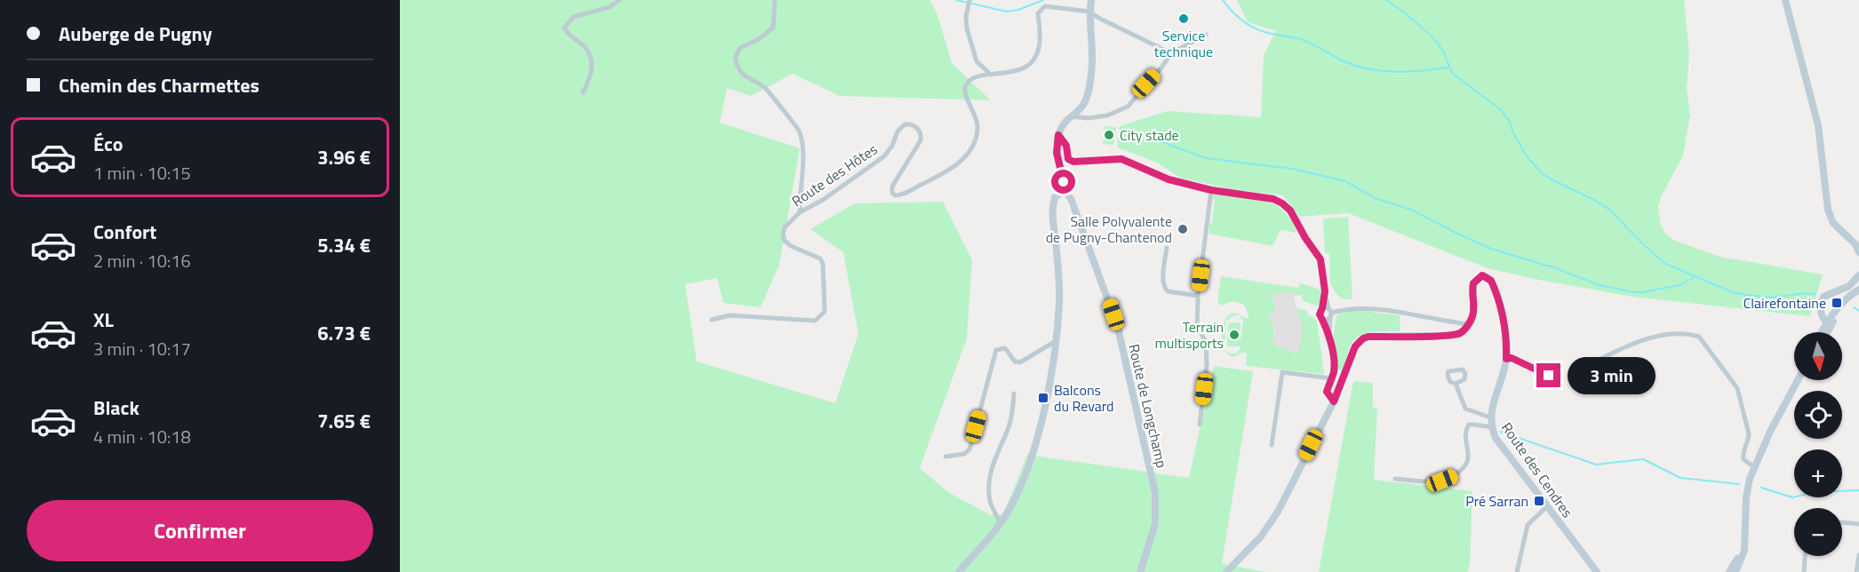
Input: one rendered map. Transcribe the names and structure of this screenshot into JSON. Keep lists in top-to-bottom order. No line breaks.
{"streets":{"street":["Route des Hôtes","Route de Longchamp","Route des Cendres"]},"places":{"other":["Service technique","City stade","Salle Polyvalente de Pugny-Chantenod","Terrain multisports"],"transit":["Clairefontaine","Balcons du Revard","Pré Sarran"]},"north":"bottom","page":{"banner":["Auberge de Pugny","Chemin des Charmettes"],"list":[{"name":"Éco","note":"1 min · 10:15","value":"3.96 €"},{"name":"Confort","note":"2 min · 10:16","value":"5.34 €"},{"name":"XL","note":"3 min · 10:17","value":"6.73 €"},{"name":"Black","note":"4 min · 10:18","value":"7.65 €"}],"map_buttons":["+","−"],"bubble":"3 min","buttons":"Confirmer"}}
